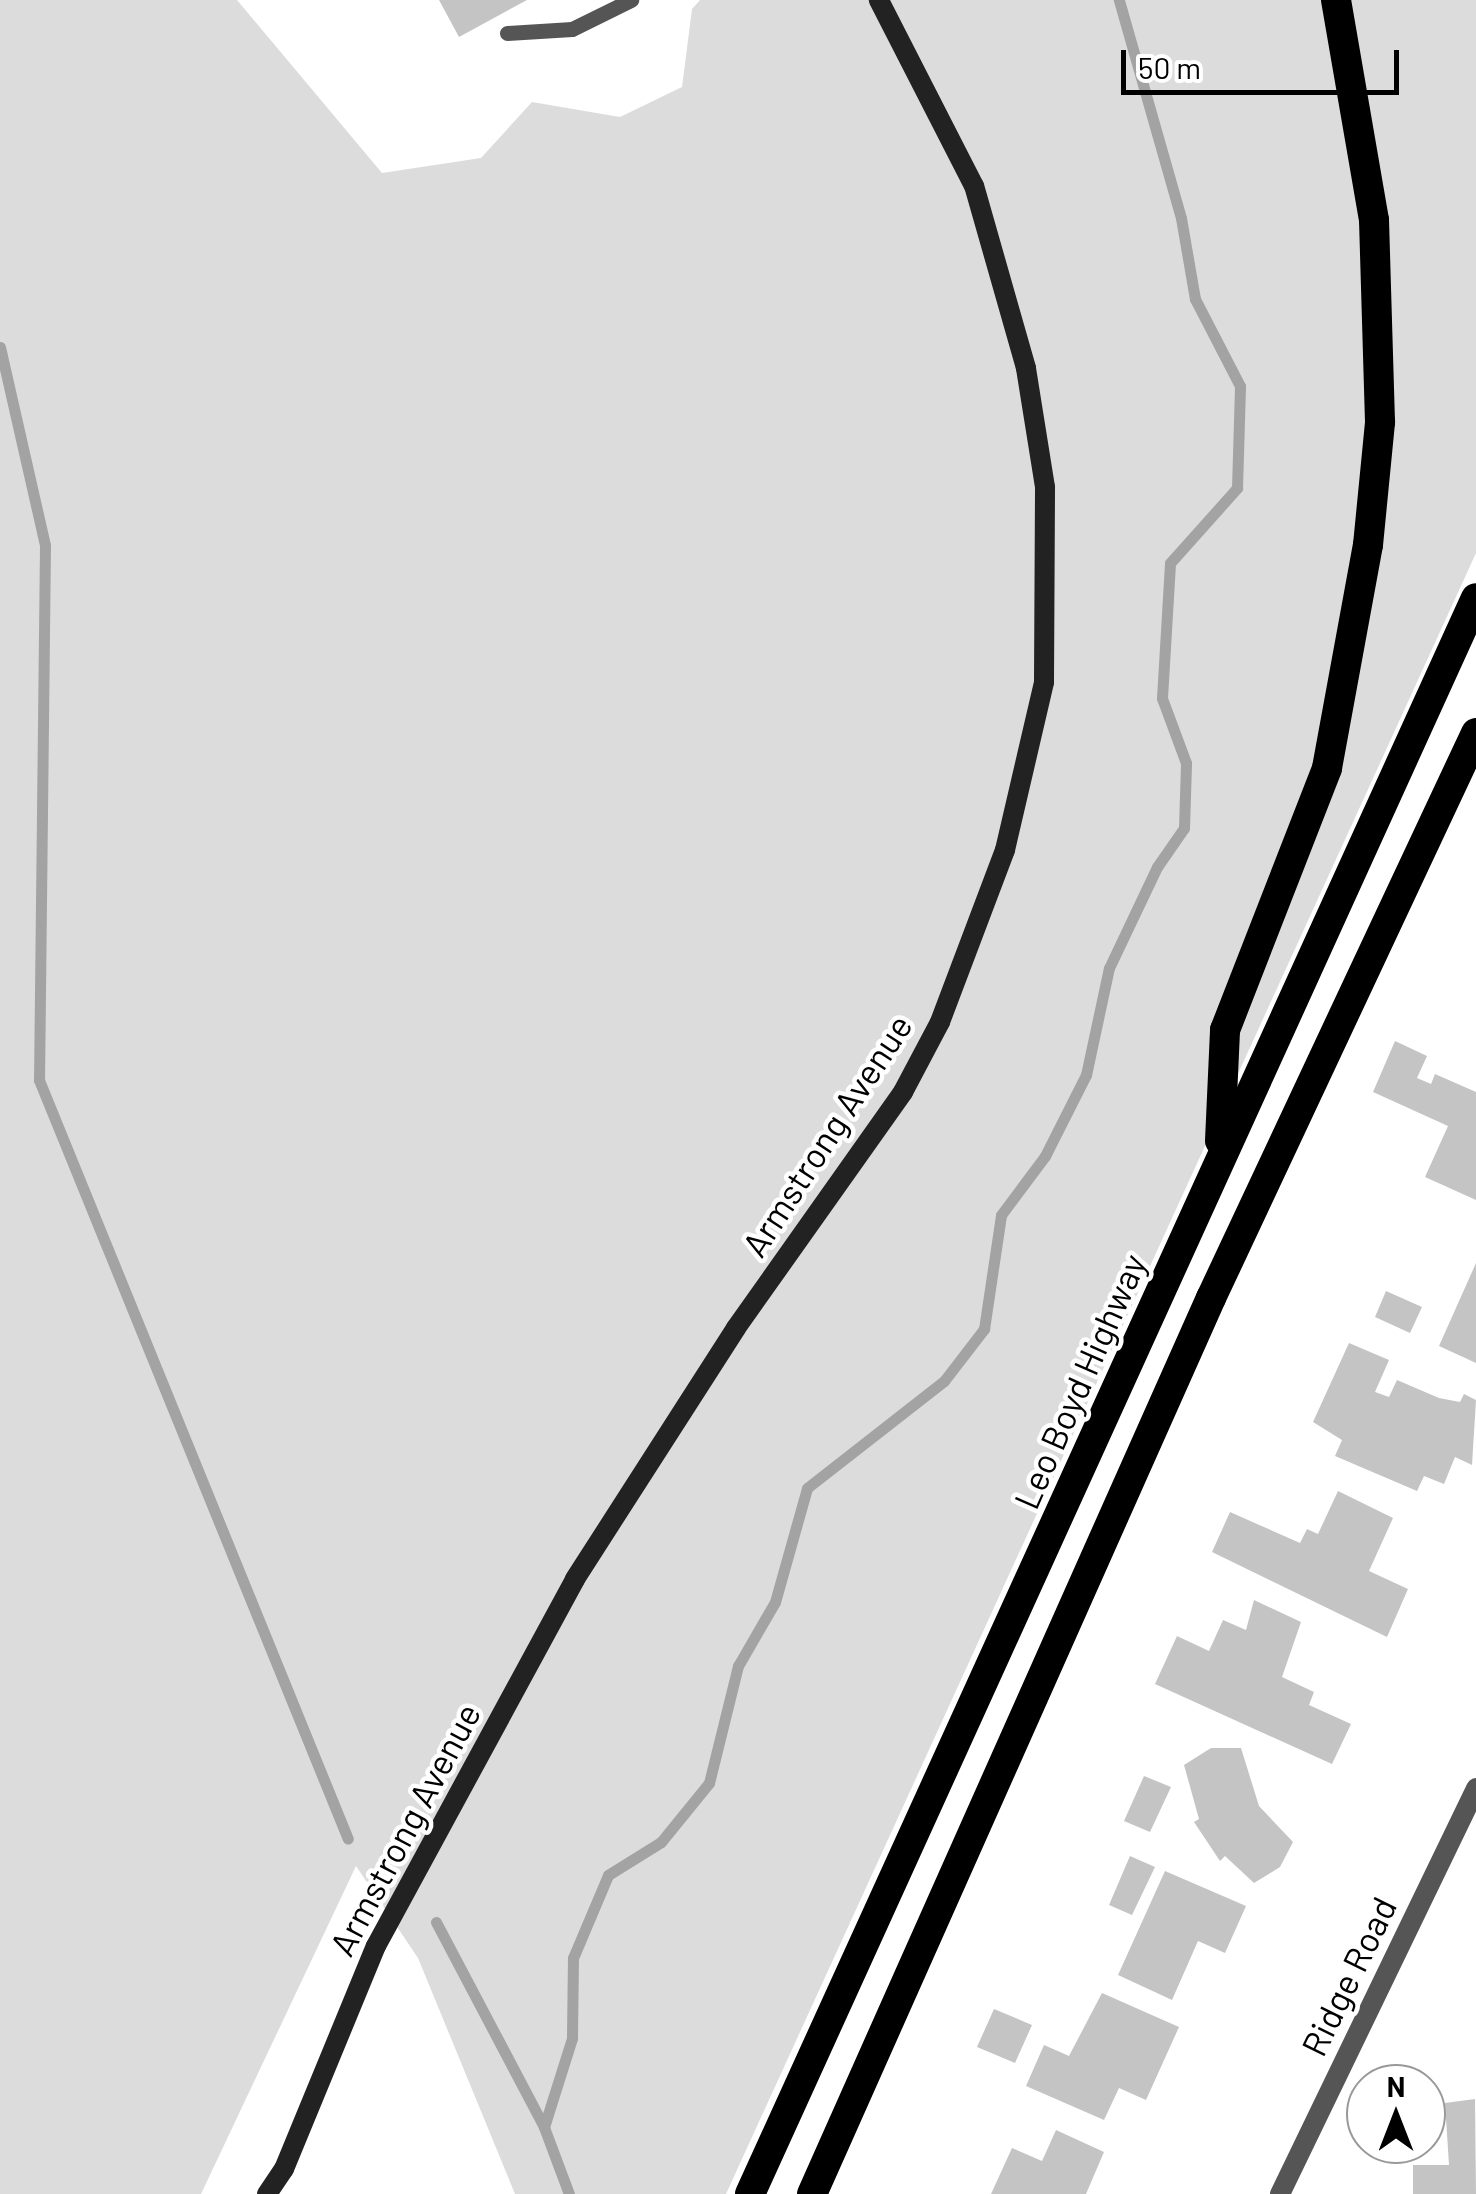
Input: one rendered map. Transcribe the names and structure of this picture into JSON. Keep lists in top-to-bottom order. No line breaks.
{"streets":{"highway":["Leo Boyd Highway"],"street":["Armstrong Avenue","Ridge Road"]},"scale_bar":"50 m","north":"top"}
